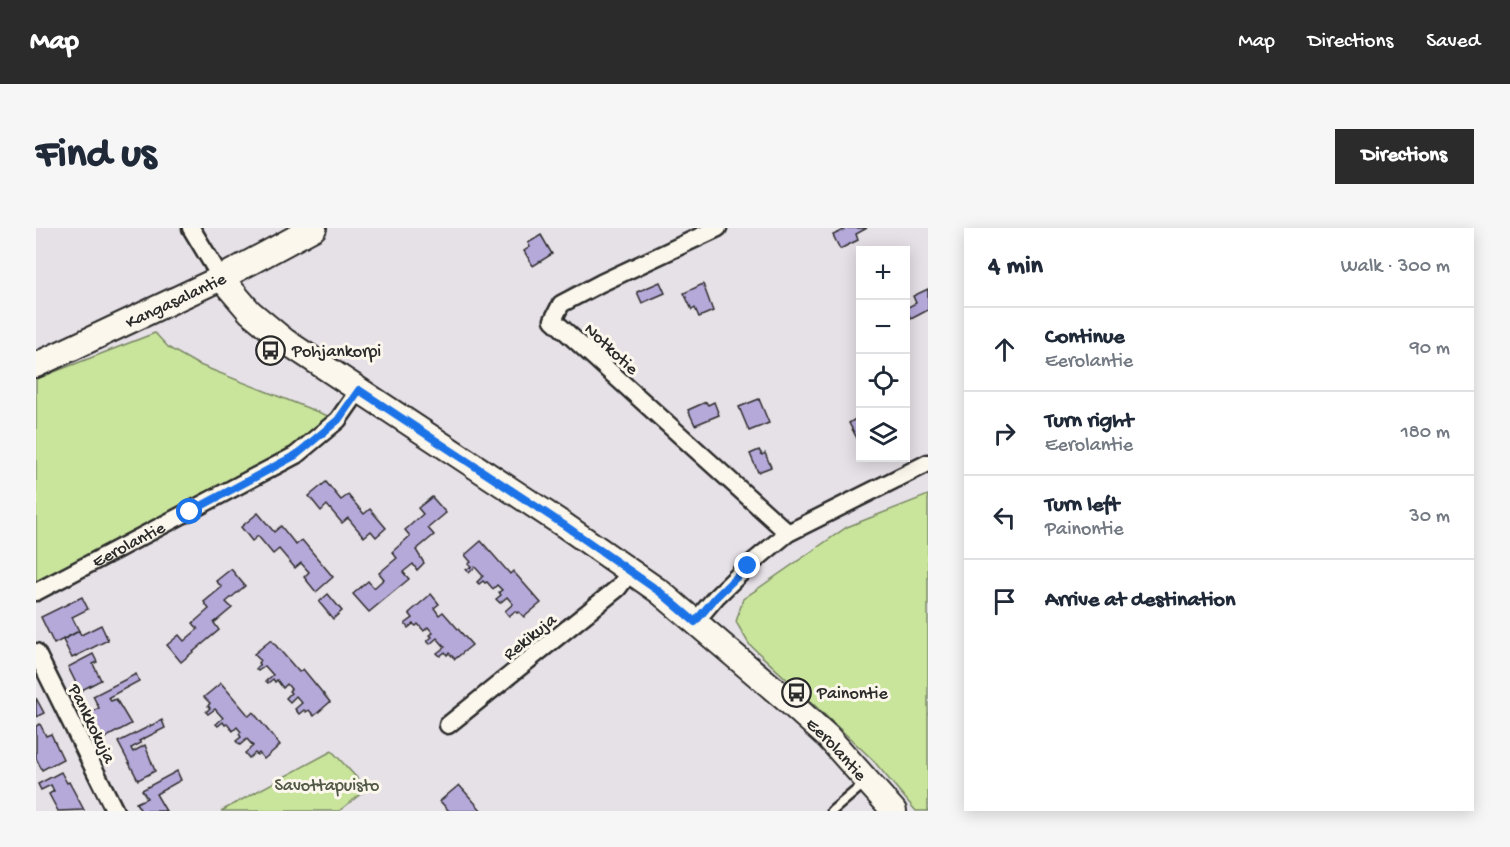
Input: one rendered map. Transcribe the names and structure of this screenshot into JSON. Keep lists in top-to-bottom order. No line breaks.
{"streets":{"street":["Kangasalantie","Notkotie","Eerolantie","Rekikuja","Pankkokuja"]},"crossings":[["Eerolantie","Rekikuja"]],"parks":["Savottapuisto"],"places":{"bus stop":["Pohjankorpi","Painontie"]},"page":{"header":"Map","nav":["Map","Directions","Saved"],"buttons":"Directions","title":"Find us","heading":["4 min","Walk · 300 m"],"map_buttons":["+","−"],"list":[["Continue","Eerolantie","90 m"],["Turn right","Eerolantie","180 m"],["Turn left","Painontie","30 m"],"Arrive at destination"]}}
